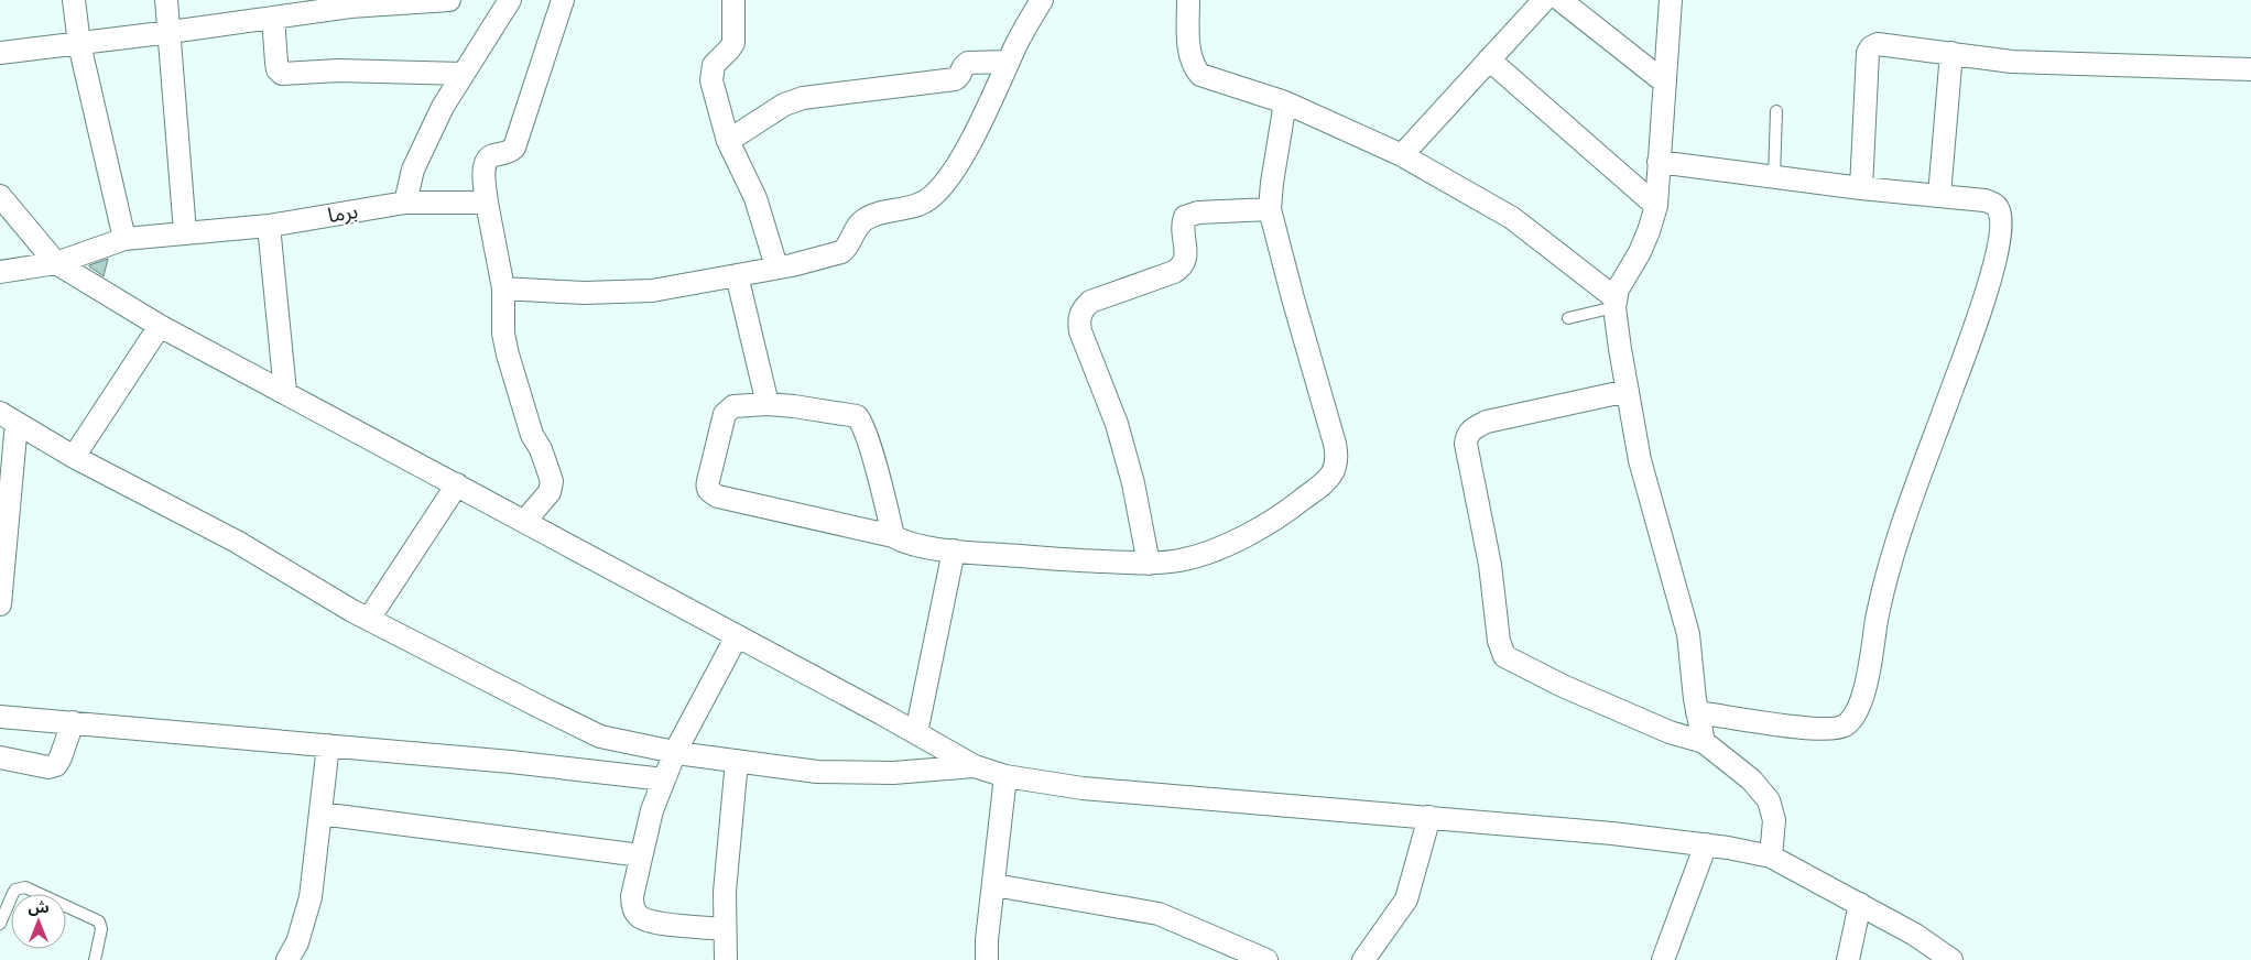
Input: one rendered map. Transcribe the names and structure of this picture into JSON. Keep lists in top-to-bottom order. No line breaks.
{"streets":{"street":["برما"]},"north":"top"}
